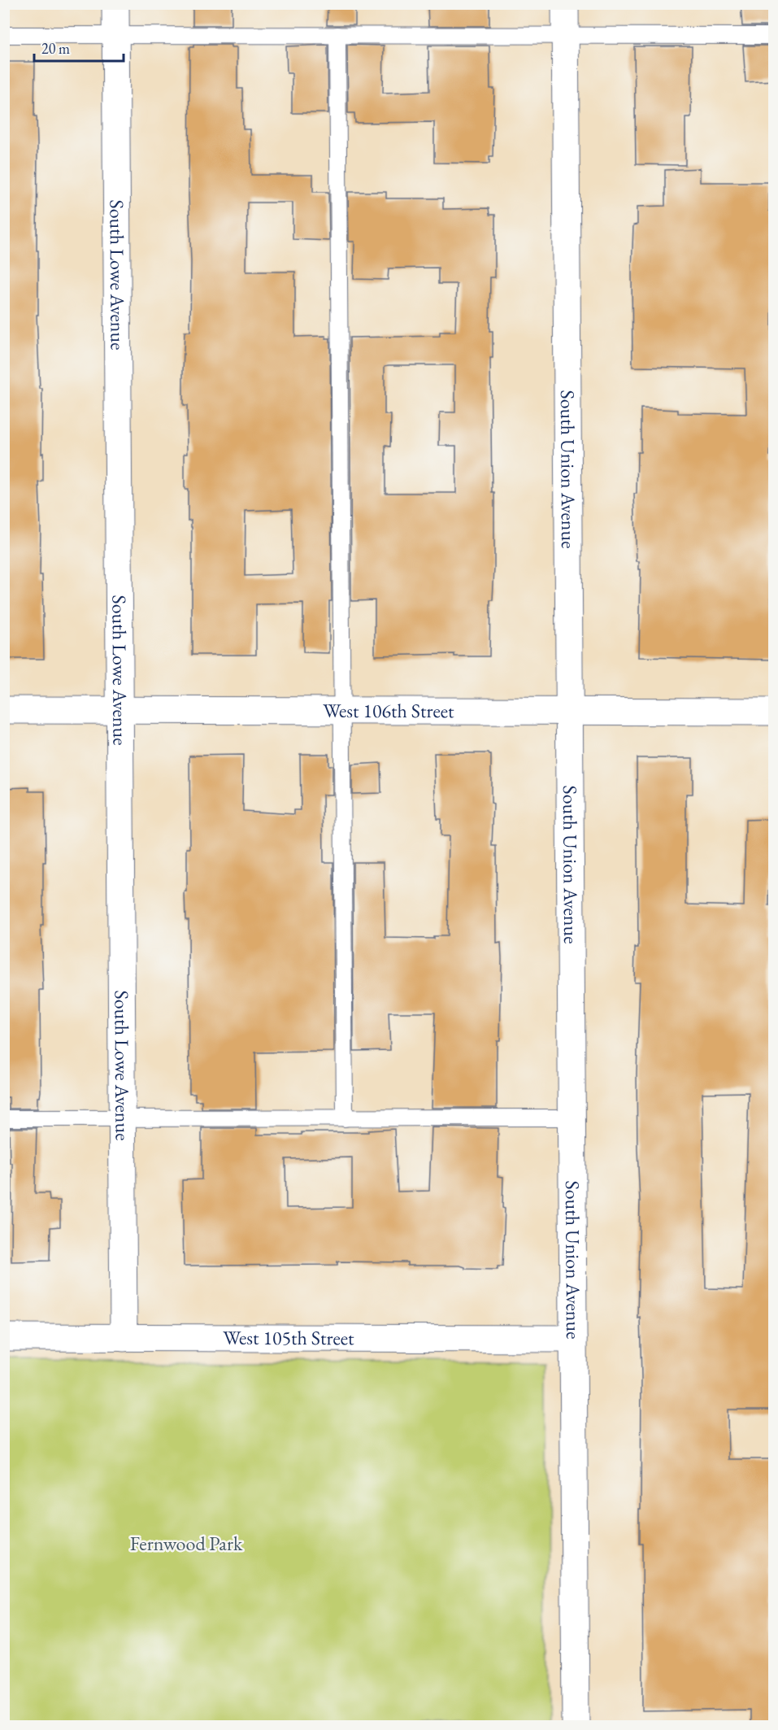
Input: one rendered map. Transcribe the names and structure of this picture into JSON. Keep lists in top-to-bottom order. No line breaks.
{"streets":{"street":["South Lowe Avenue","South Union Avenue","West 106th Street","West 105th Street"]},"crossings":[["South Lowe Avenue","West 106th Street"],["South Lowe Avenue","West 105th Street"],["South Union Avenue","West 106th Street"],["South Union Avenue","West 105th Street"]],"parks":["Fernwood Park"],"scale_bar":"20 m"}
